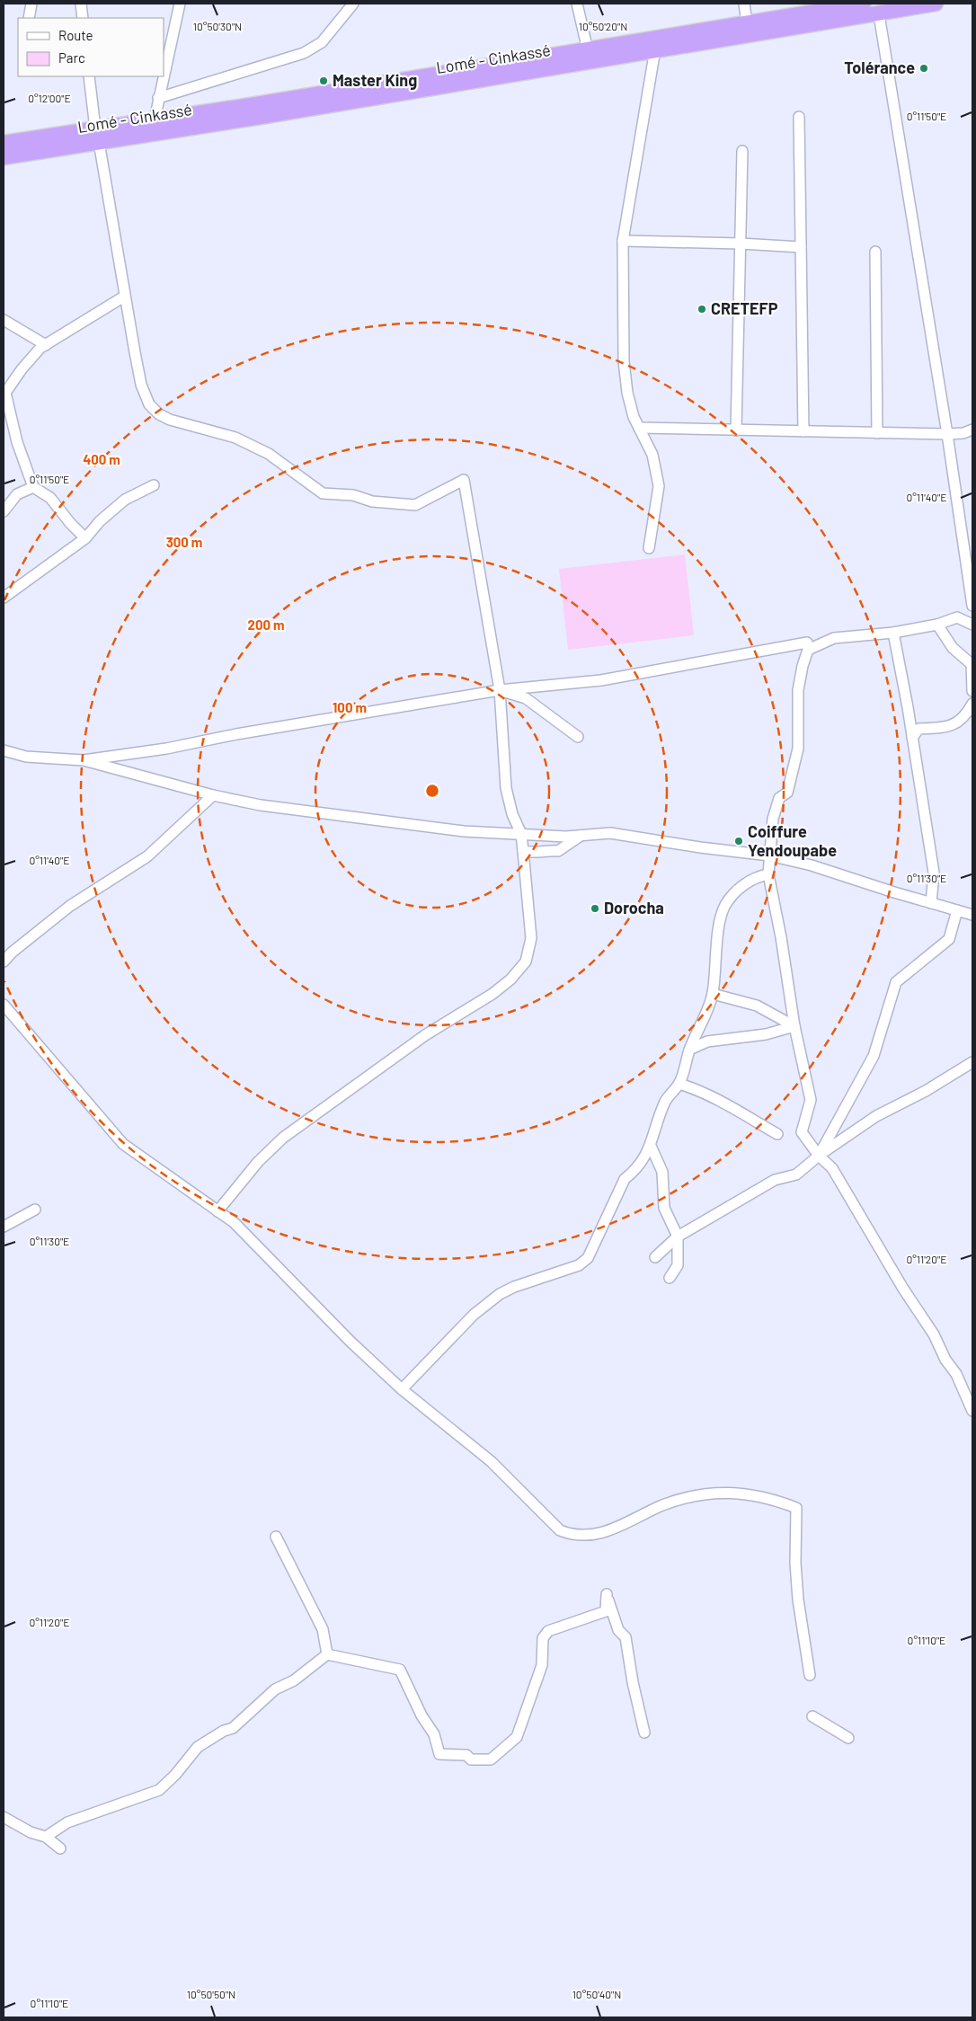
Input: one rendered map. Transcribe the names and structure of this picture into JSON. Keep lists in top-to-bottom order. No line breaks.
{"streets":{"highway":["Lomé - Cinkassé"]},"places":["Tolérance","Master King","CRETEFP","Coiffure Yendoupabe","Dorocha"],"legend":["Route","Parc"],"coordinates":["10°50'30\"N","10°50'20\"N","0°12'00\"E","0°11'50\"E","0°11'40\"E","0°11'30\"E","0°11'20\"E","0°11'10\"E","10°50'50\"N","10°50'40\"N"],"rings":["400 m","300 m","200 m","100 m"]}
